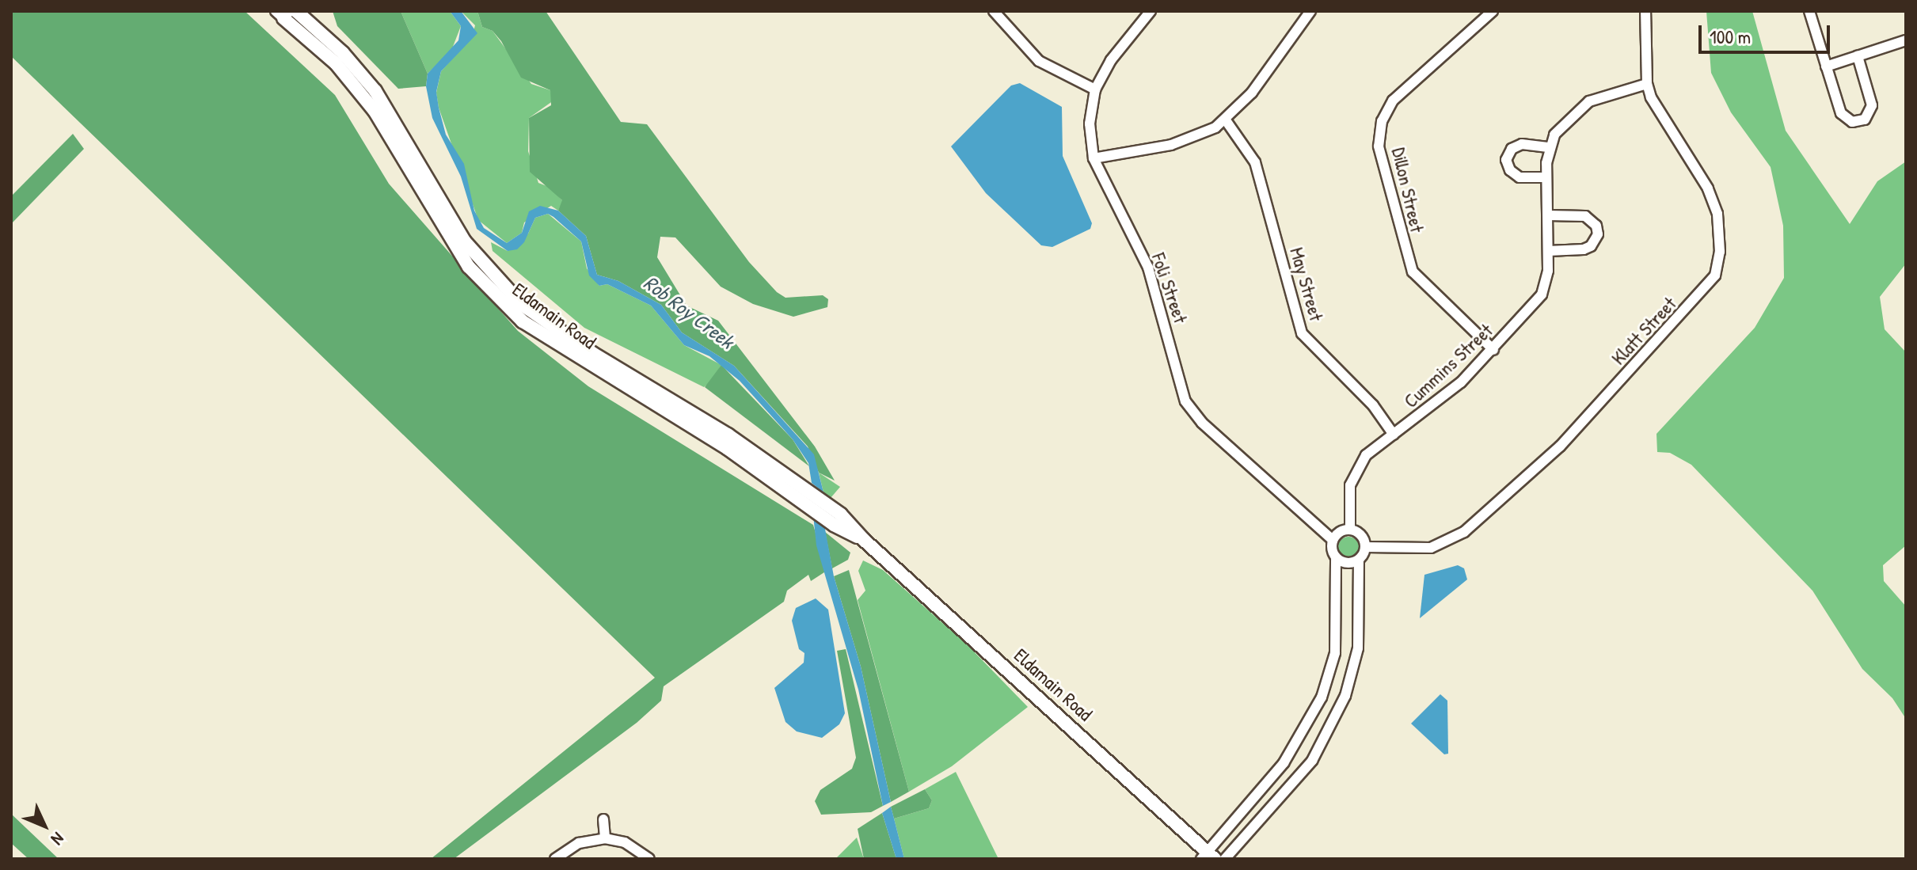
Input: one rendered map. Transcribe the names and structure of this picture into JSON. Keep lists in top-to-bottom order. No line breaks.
{"streets":{"main road":["Eldamain Road"],"street":["Dillon Street","May Street","Foli Street","Klatt Street","Cummins Street"]},"crossings":[["Dillon Street","Cummins Street"],["May Street","Cummins Street"],["Foli Street","Klatt Street"],["Foli Street","Cummins Street"],["Klatt Street","Cummins Street"]],"water":["Rob Roy Creek"],"scale_bar":"100 m","north":"bottom right"}
